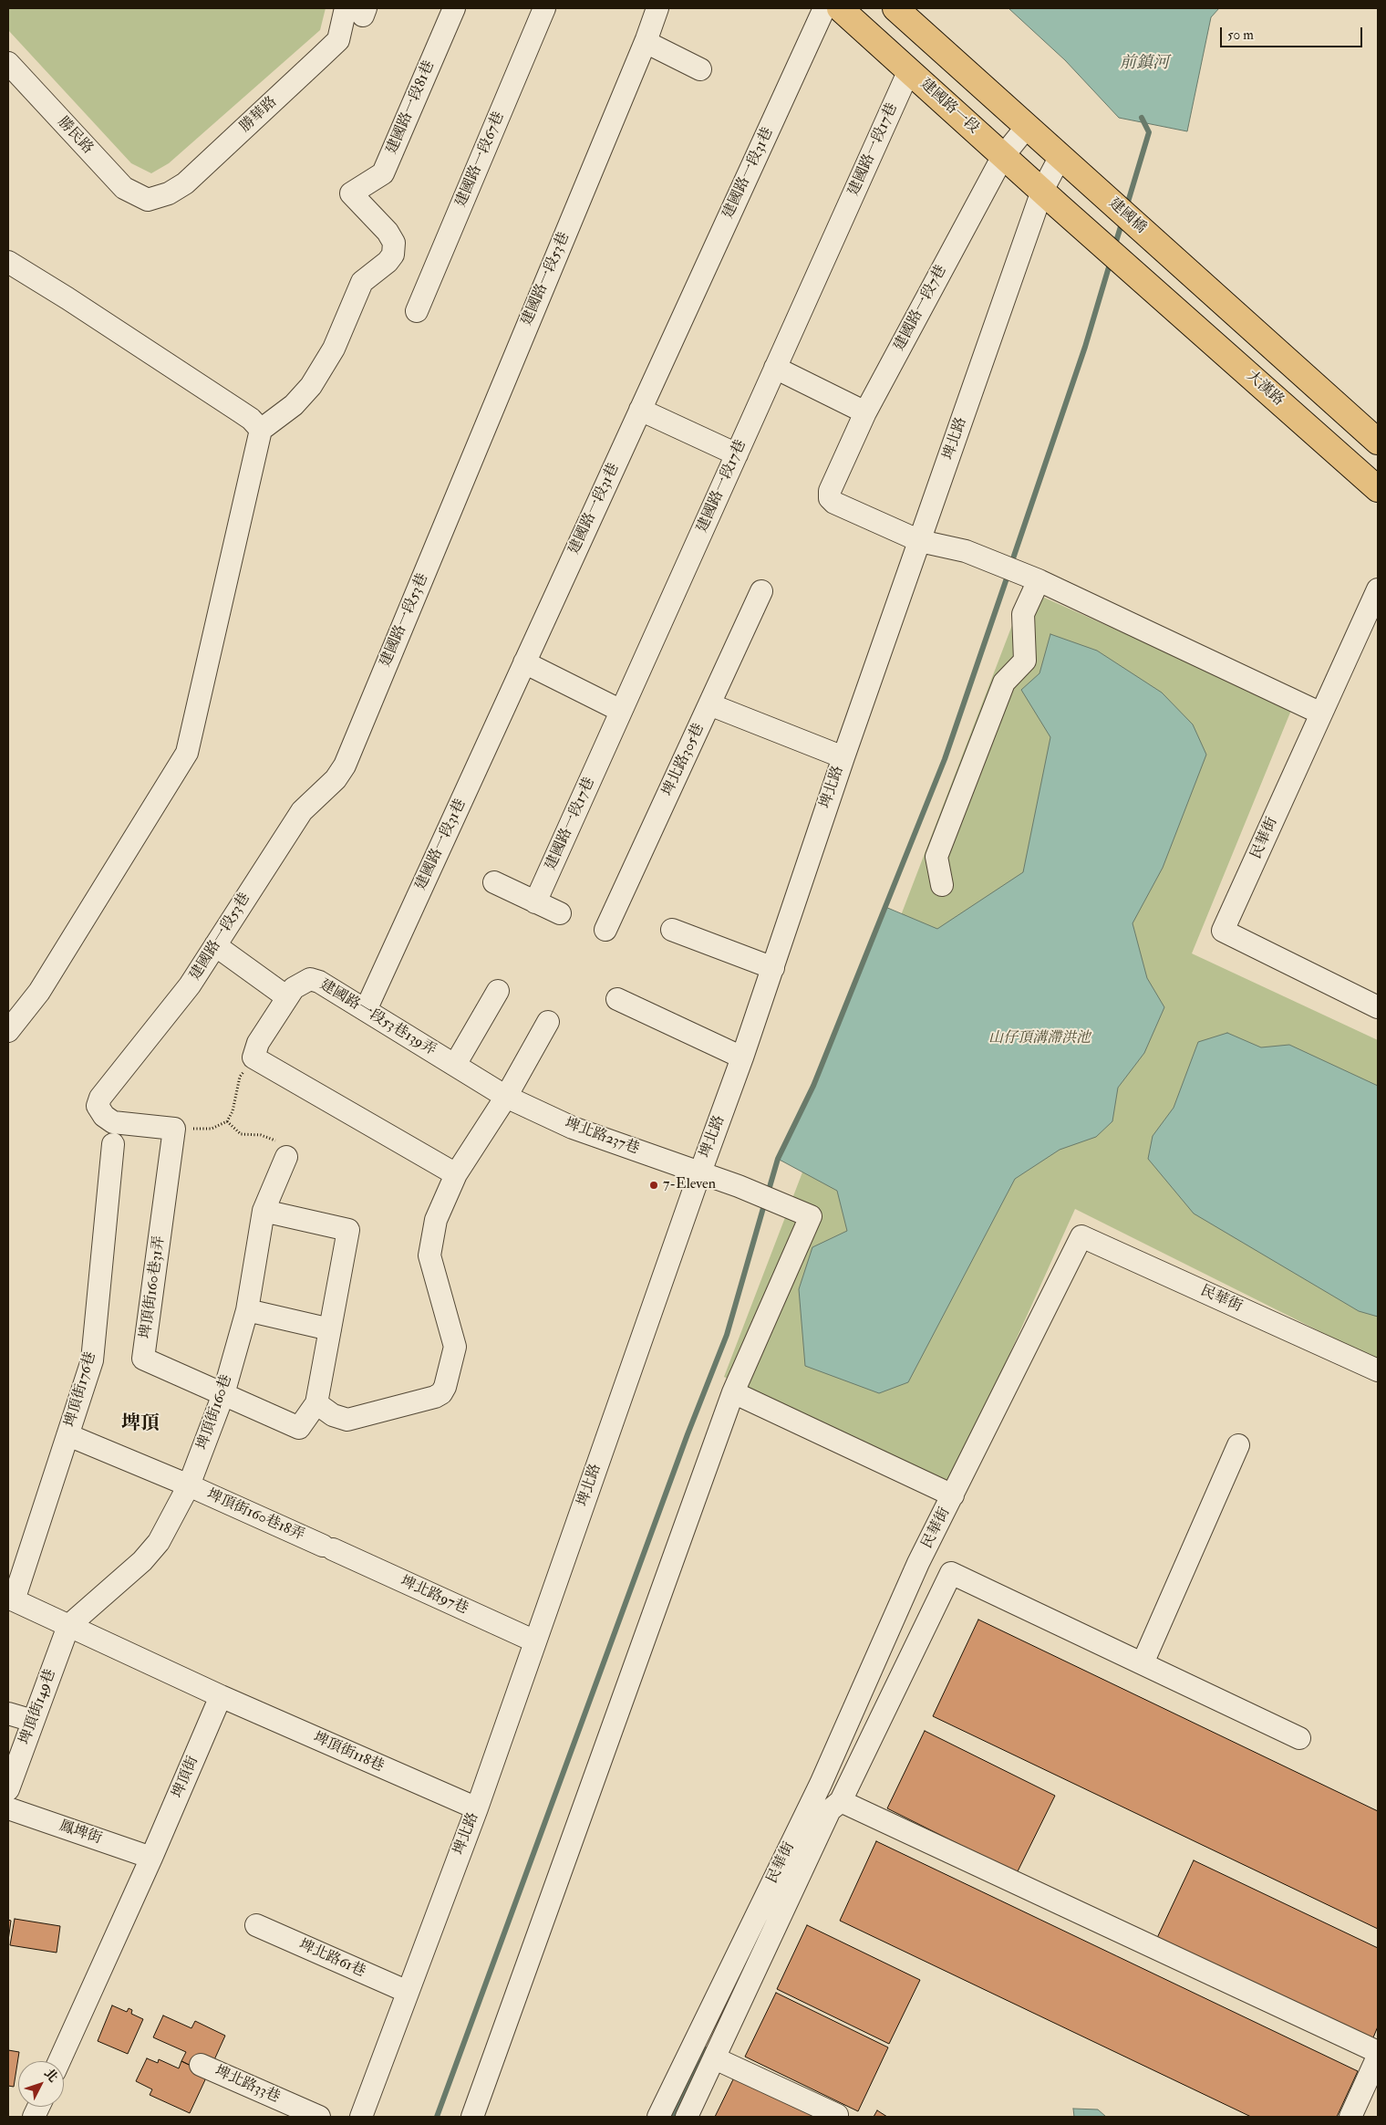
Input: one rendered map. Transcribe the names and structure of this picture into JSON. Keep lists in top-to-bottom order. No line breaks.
{"streets":{"main road":["建國路一段","建國橋","大漢路"],"street":["建國路一段81巷","勝華路","勝民路","建國路一段17巷","建國路一段67巷","建國路一段31巷","建國路一段53巷","建國路一段7巷","埤北路","埤北路305巷","民華街","建國路一段53巷139弄","埤北路237巷","埤頂街160巷31弄","埤頂街176巷","埤頂街160巷","埤頂街160巷18弄","埤北路97巷","埤頂街149巷","埤頂街118巷","埤頂街","鳳埤街","埤北路61巷","埤北路33巷"]},"crossings":[["建國路一段","建國路一段17巷"],["建國路一段","建國路一段7巷"],["建國路一段","大漢路"],["建國路一段","埤北路"],["勝華路","勝民路"],["建國路一段31巷","建國路一段53巷139弄"],["建國橋","埤北路"],["建國路一段53巷","埤頂街160巷31弄"],["建國路一段7巷","埤北路"],["大漢路","埤北路"],["埤北路","埤北路237巷"],["埤北路","埤北路97巷"],["埤北路","埤頂街118巷"],["埤北路","埤北路61巷"],["建國路一段53巷139弄","埤北路237巷"],["埤頂街160巷31弄","埤頂街160巷"],["埤頂街176巷","埤頂街160巷18弄"],["埤頂街160巷","埤頂街160巷18弄"],["埤頂街160巷","埤頂街149巷"],["埤頂街160巷18弄","埤北路97巷"],["埤頂街118巷","埤頂街"],["埤頂街","鳳埤街"]],"districts":["埤頂"],"water":["前鎮河"],"parks":["山仔頂溝滯洪池"],"places":["7-Eleven"],"scale_bar":"50 m","north":"top right"}
